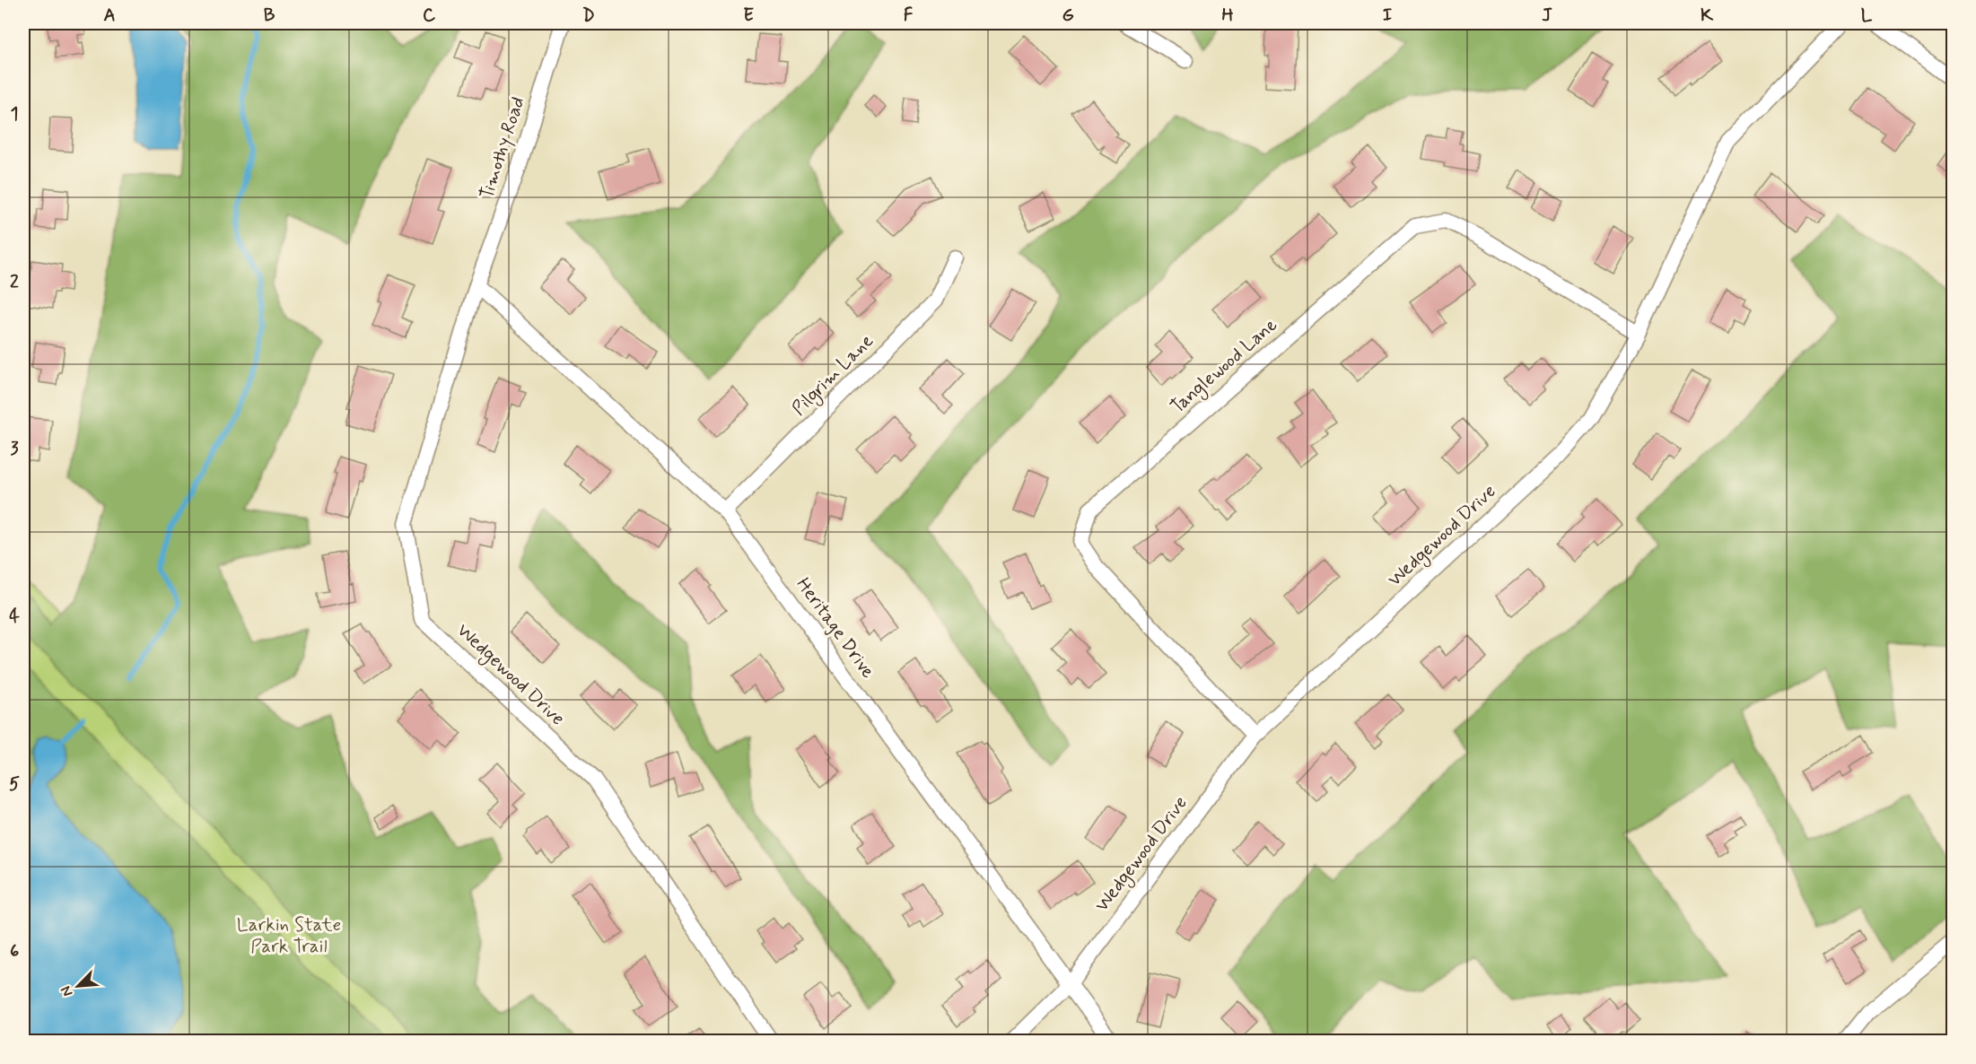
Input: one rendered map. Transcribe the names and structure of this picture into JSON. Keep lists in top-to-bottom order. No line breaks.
{"streets":{"street":["Timothy Road","Tanglewood Lane","Pilgrim Lane","Wedgewood Drive","Heritage Drive"]},"crossings":[["Timothy Road","Wedgewood Drive"],["Timothy Road","Heritage Drive"],["Tanglewood Lane","Wedgewood Drive"],["Pilgrim Lane","Heritage Drive"],["Wedgewood Drive","Heritage Drive"]],"parks":["Larkin State Park Trail"],"north":"bottom left","grid":{"columns":["A","B","C","D","E","F","G","H","I","J","K","L"],"rows":["1","2","3","4","5","6"]}}
